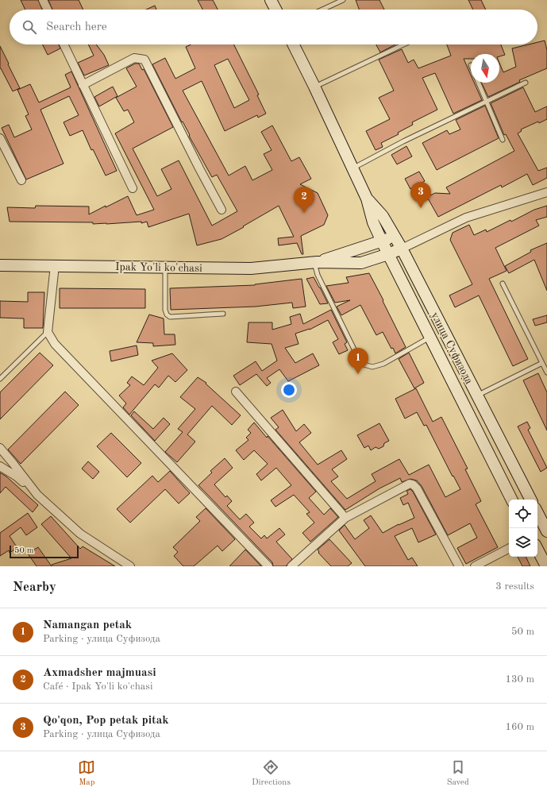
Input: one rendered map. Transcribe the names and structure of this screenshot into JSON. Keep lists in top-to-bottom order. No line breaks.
{"streets":{"main road":["Ipak Yo'li ko'chasi","улица Суфизода"]},"crossings":[["Ipak Yo'li ko'chasi","улица Суфизода"]],"scale_bar":"50 m","north":"bottom","page":{"search":"Search here","pins":["3","2","1"],"scale":"50 m","heading":["Nearby","3 results"],"list":[{"mark":"1","name":"Namangan petak","note":"Parking · улица Суфизода","value":"50 m"},{"mark":"2","name":"Axmadsher majmuasi","note":"Café · Ipak Yo'li ko'chasi","value":"130 m"},{"mark":"3","name":"Qo'qon, Pop petak pitak","note":"Parking · улица Суфизода","value":"160 m"}],"nav":["Map","Directions","Saved"]}}
